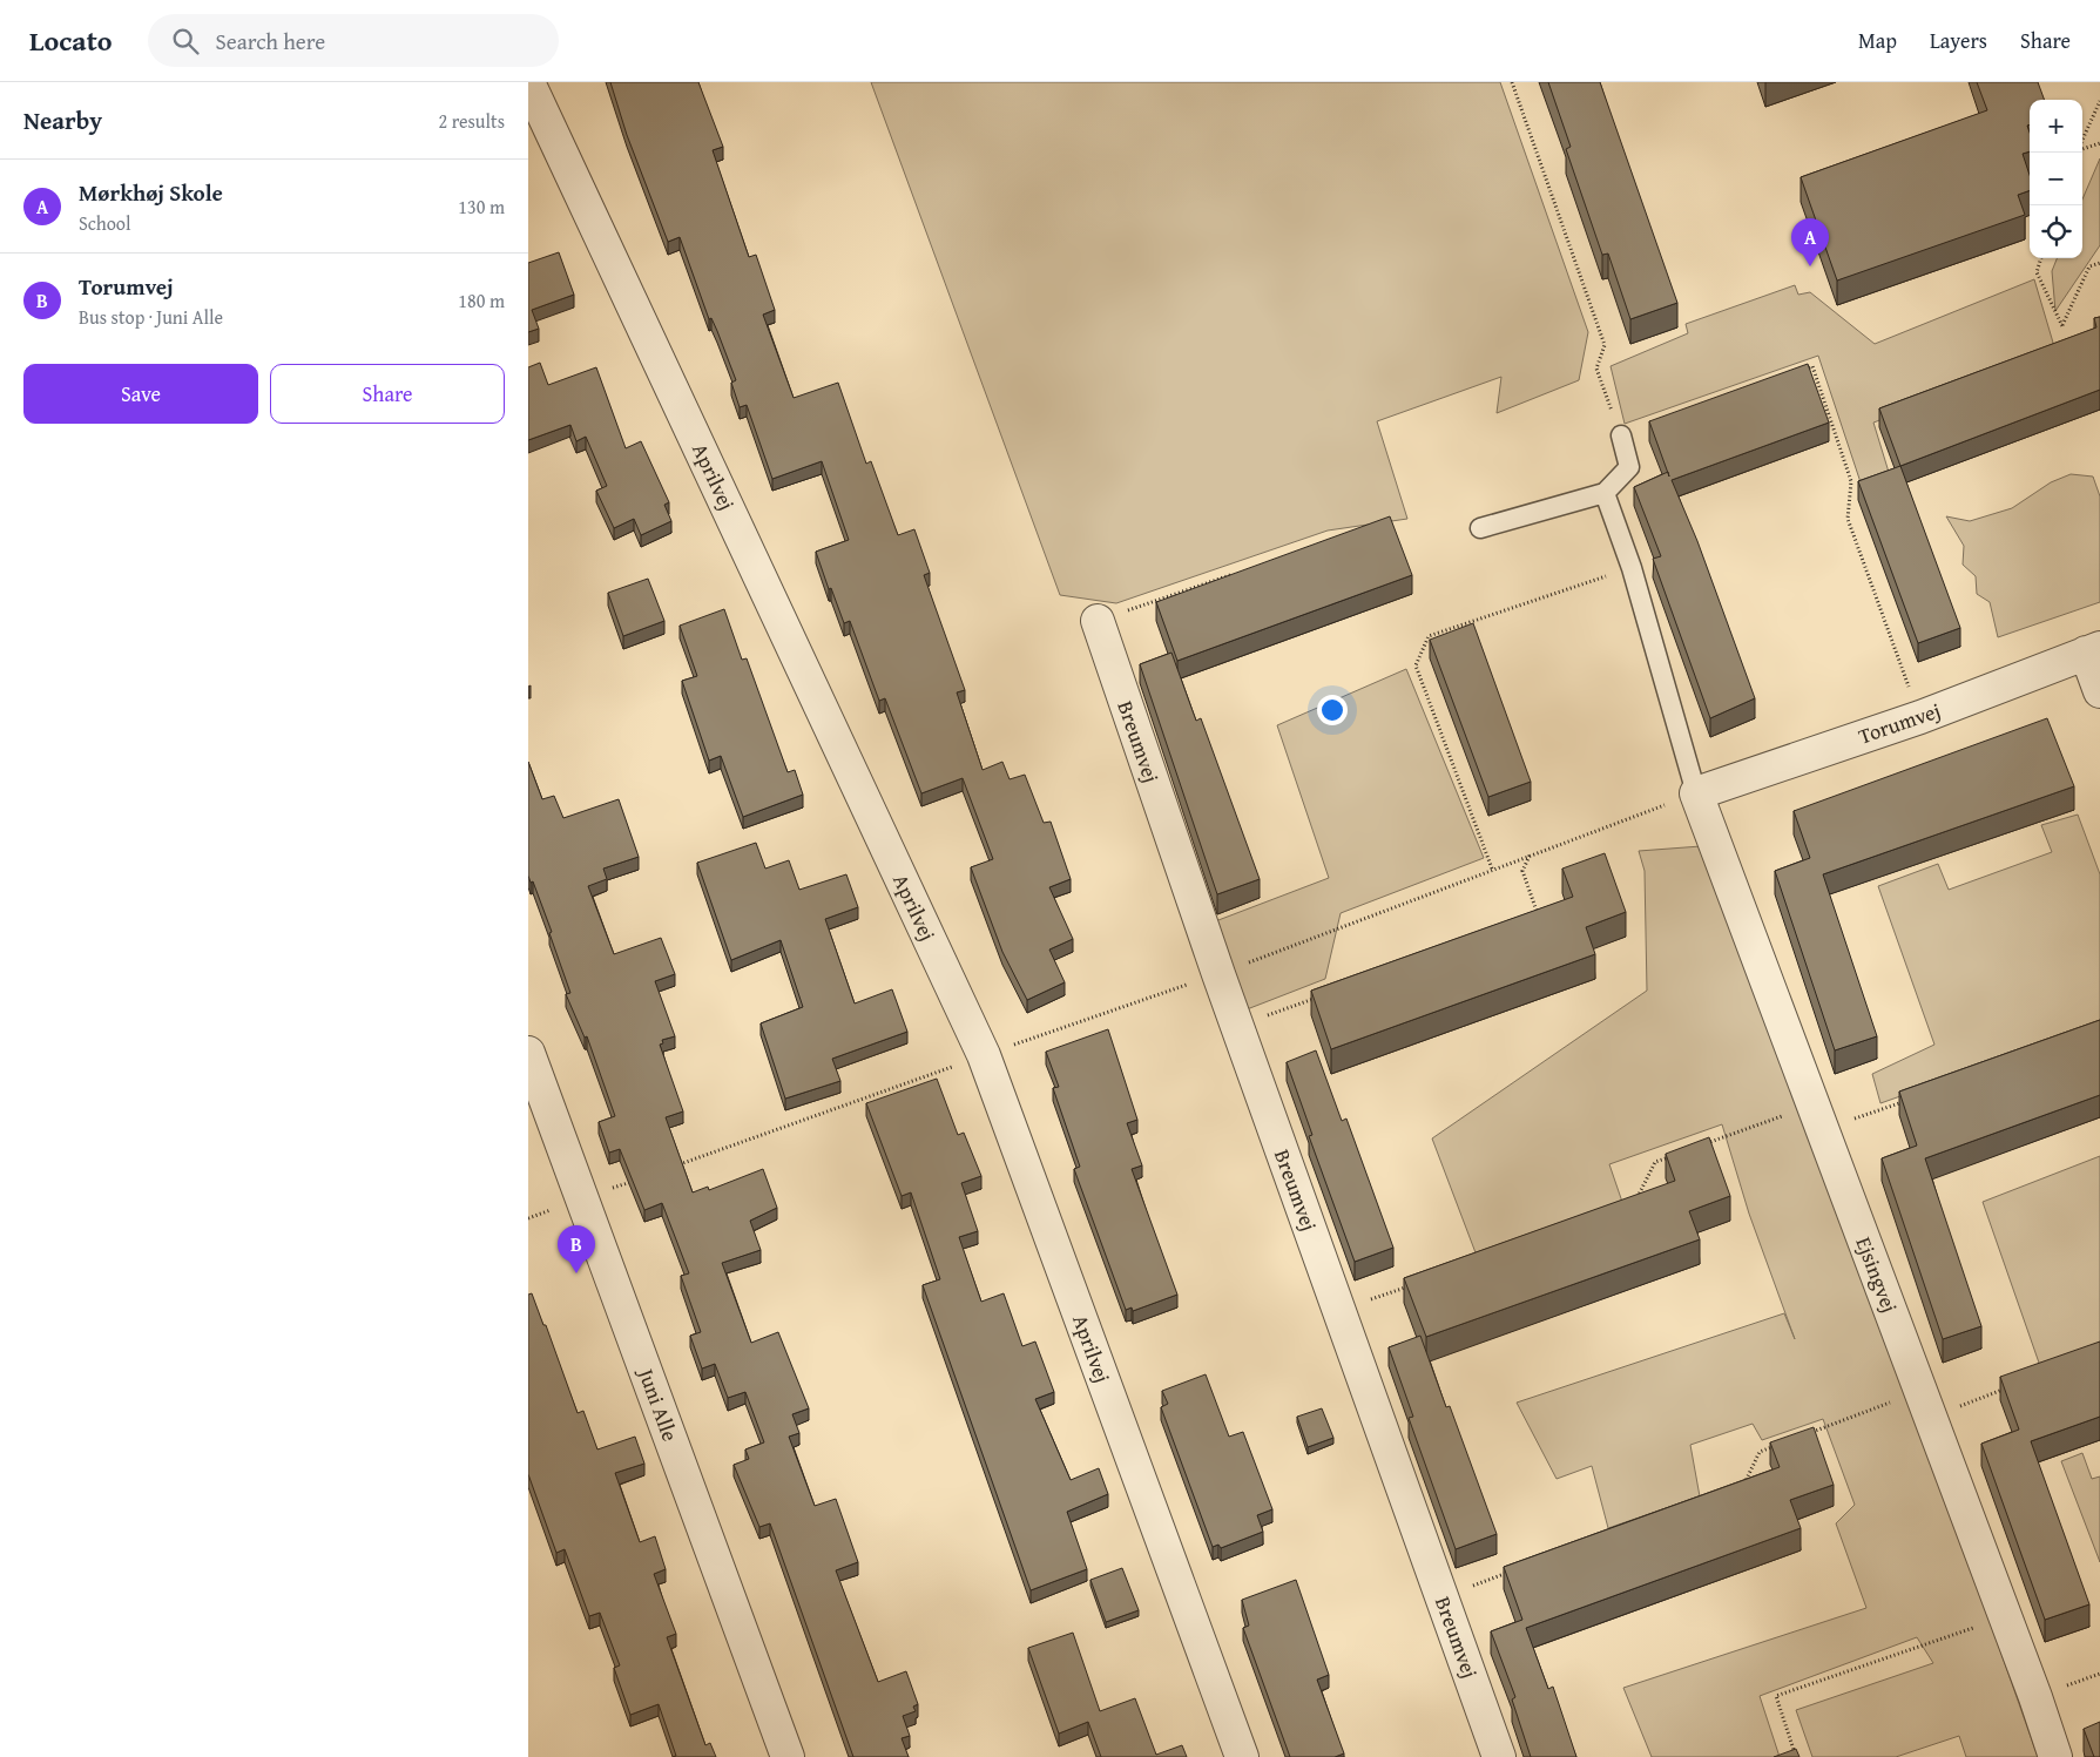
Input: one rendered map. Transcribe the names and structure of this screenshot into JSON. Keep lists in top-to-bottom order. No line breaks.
{"streets":{"street":["Aprilvej","Torumvej","Breumvej","Ejsingvej","Juni Alle"]},"crossings":[["Torumvej","Ejsingvej"]],"page":{"header":"Locato","search":"Search here","nav":["Map","Layers","Share"],"heading":["Nearby","2 results"],"map_buttons":["+","−"],"list":[{"mark":"A","name":"Mørkhøj Skole","note":"School","value":"130 m"},{"mark":"B","name":"Torumvej","note":"Bus stop · Juni Alle","value":"180 m"}],"pins":["A","B"],"buttons":["Save","Share"]}}
